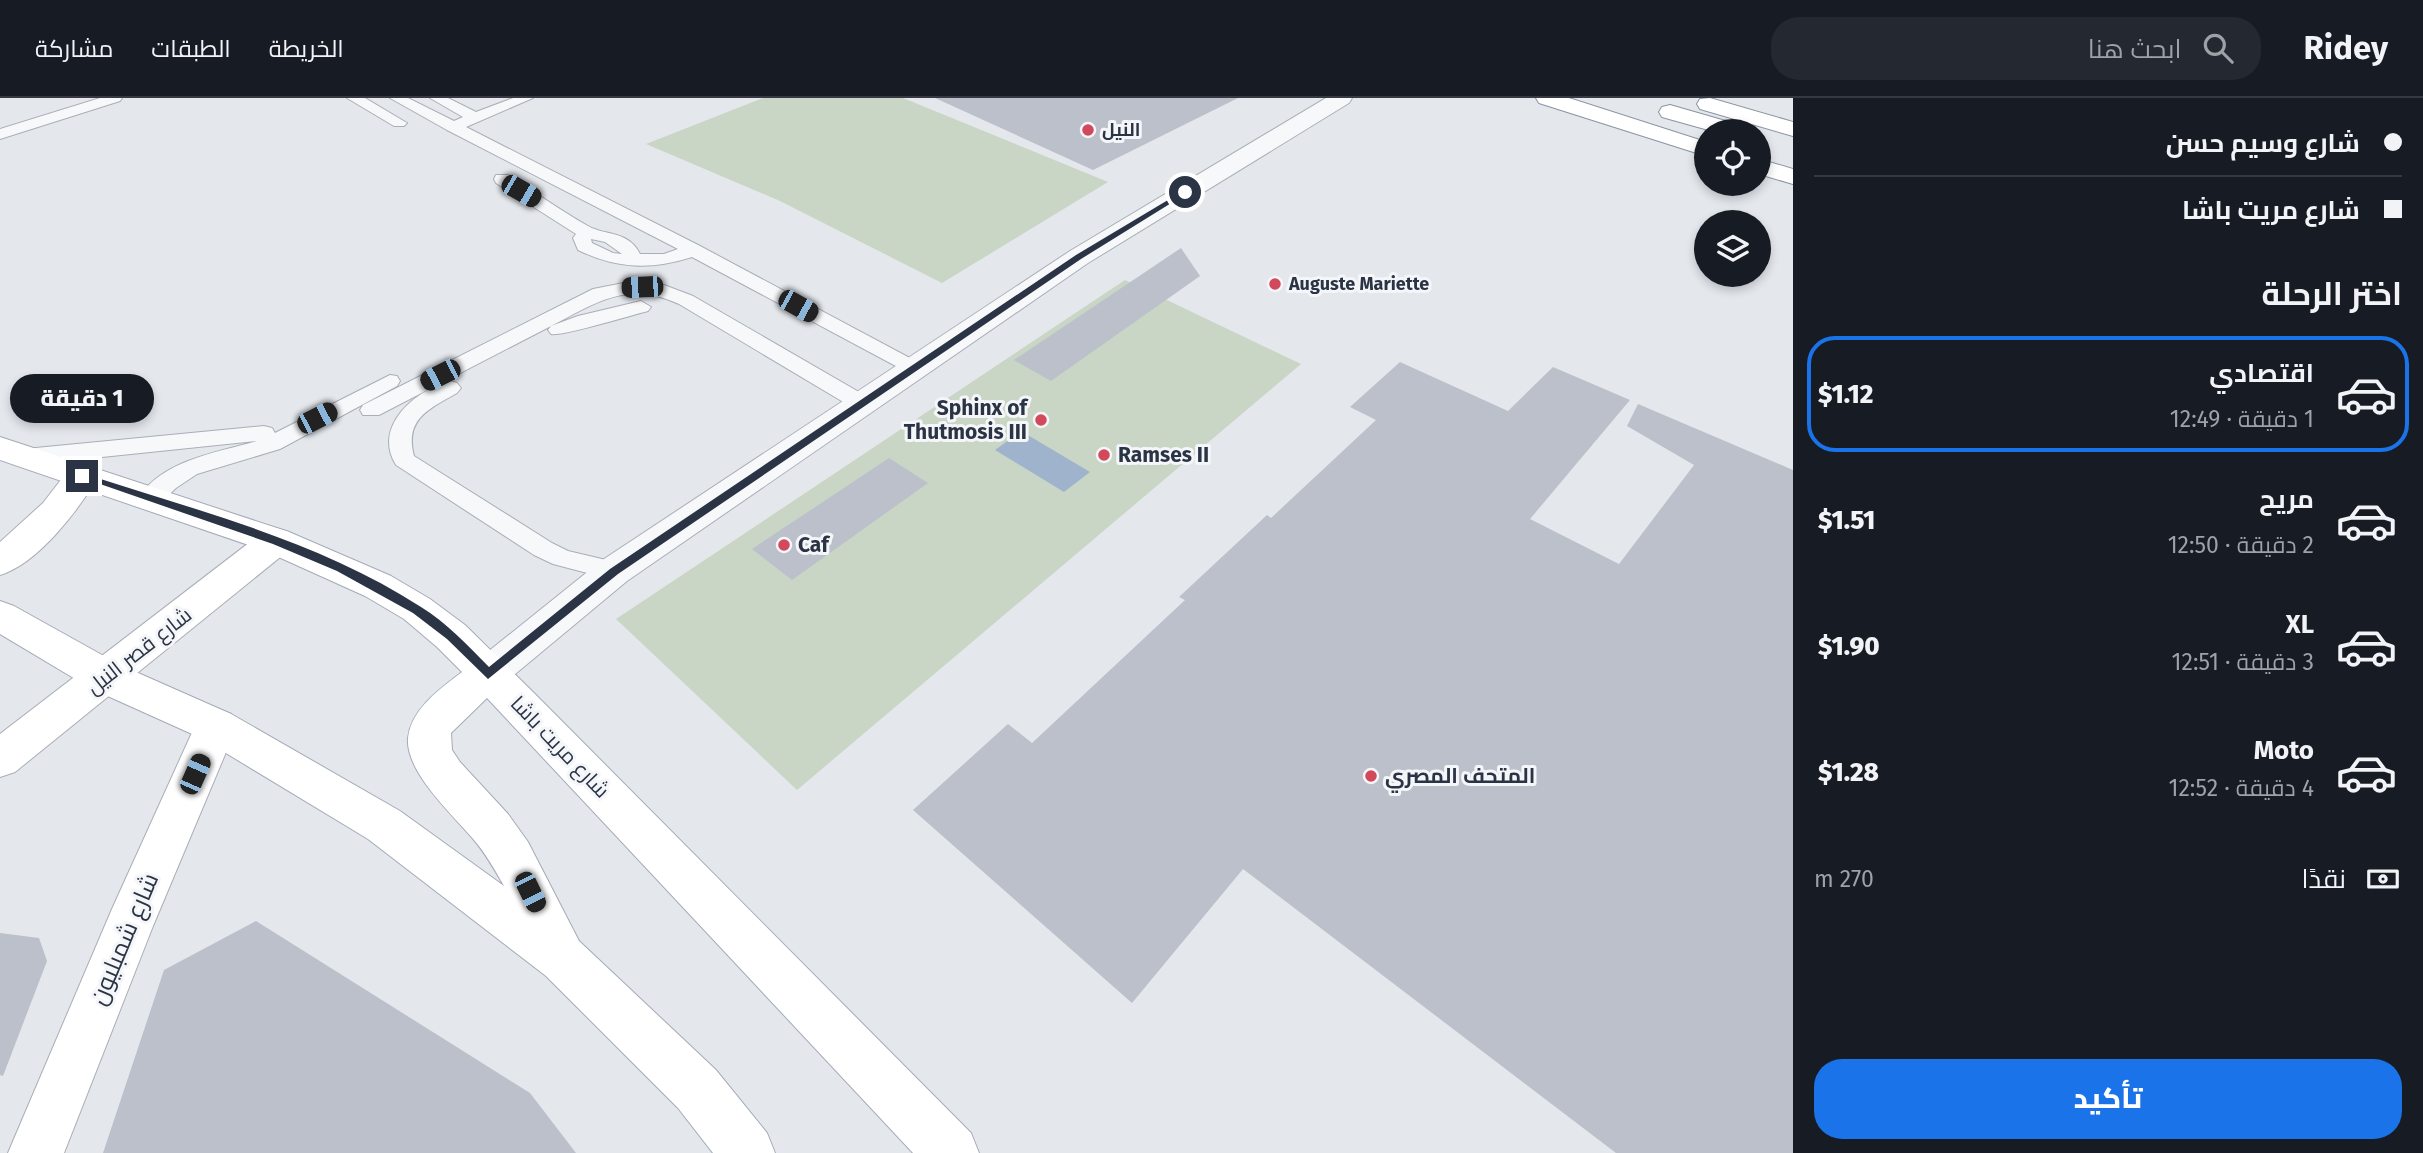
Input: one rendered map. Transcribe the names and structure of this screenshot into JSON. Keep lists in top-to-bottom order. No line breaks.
{"streets":{"main road":["شارع قصر النيل","شارع مريت باشا","شارع شمبليون"]},"crossings":[["شارع قصر النيل","شارع مريت باشا"]],"places":["النيل","Auguste Mariette","Sphinx of Thutmosis III","Ramses II","Caf","المتحف المصري"],"page":{"header":"Ridey","search":"ابحث هنا","nav":["الخريطة","الطبقات","مشاركة"],"banner":["شارع وسيم حسن","شارع مريت باشا"],"heading":"اختر الرحلة","list":[{"name":"اقتصادي","note":"1 دقيقة · 12:49","value":"$1.12"},{"name":"مريح","note":"2 دقيقة · 12:50","value":"$1.51"},{"name":"XL","note":"3 دقيقة · 12:51","value":"$1.90"},{"name":"Moto","note":"4 دقيقة · 12:52","value":"$1.28"}],"bubble":"1 دقيقة","pay":["نقدًا","270 m"],"buttons":"تأكيد"}}
